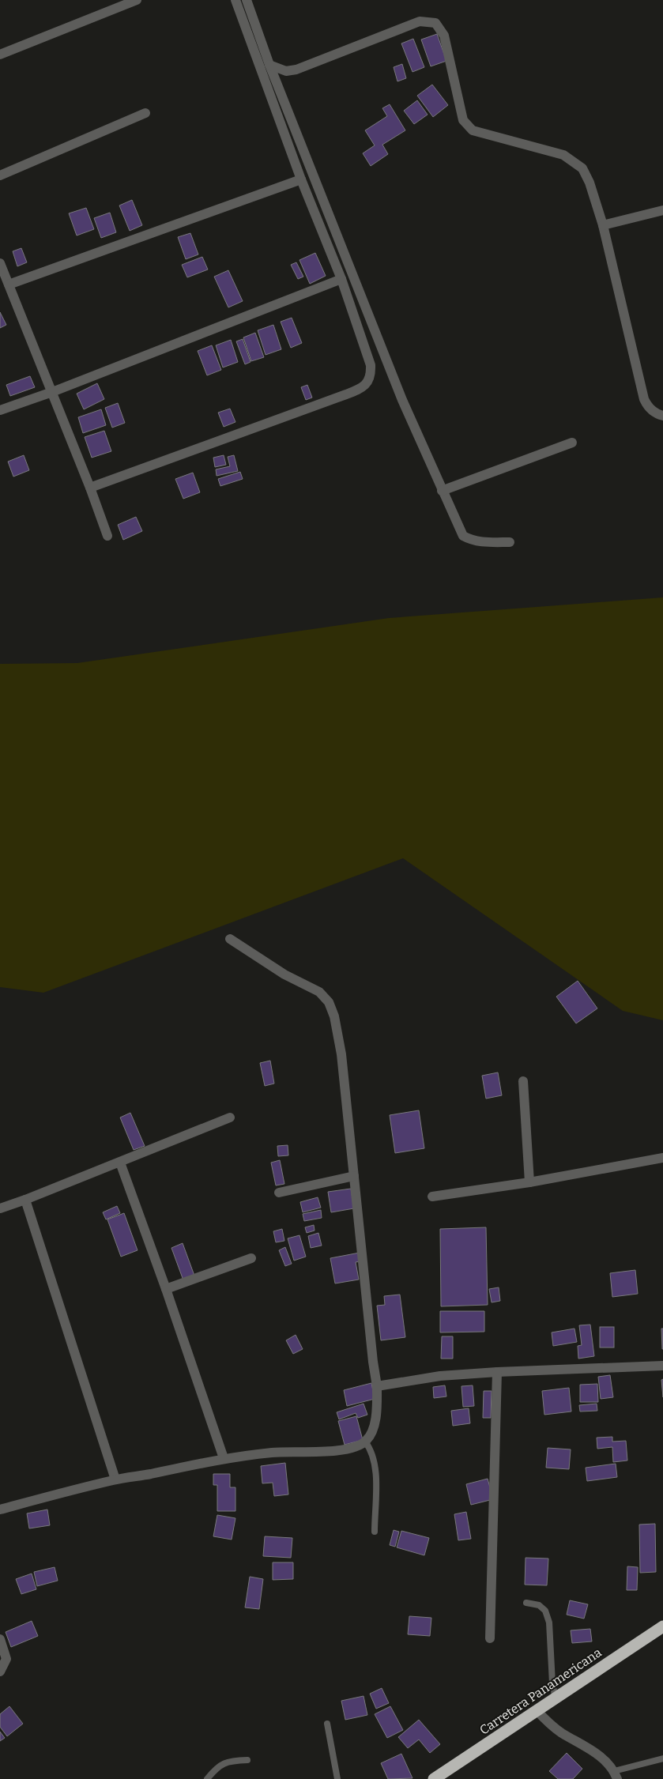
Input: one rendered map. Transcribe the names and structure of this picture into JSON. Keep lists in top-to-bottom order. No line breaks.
{"streets":{"highway":["Carretera Panamericana"]}}
